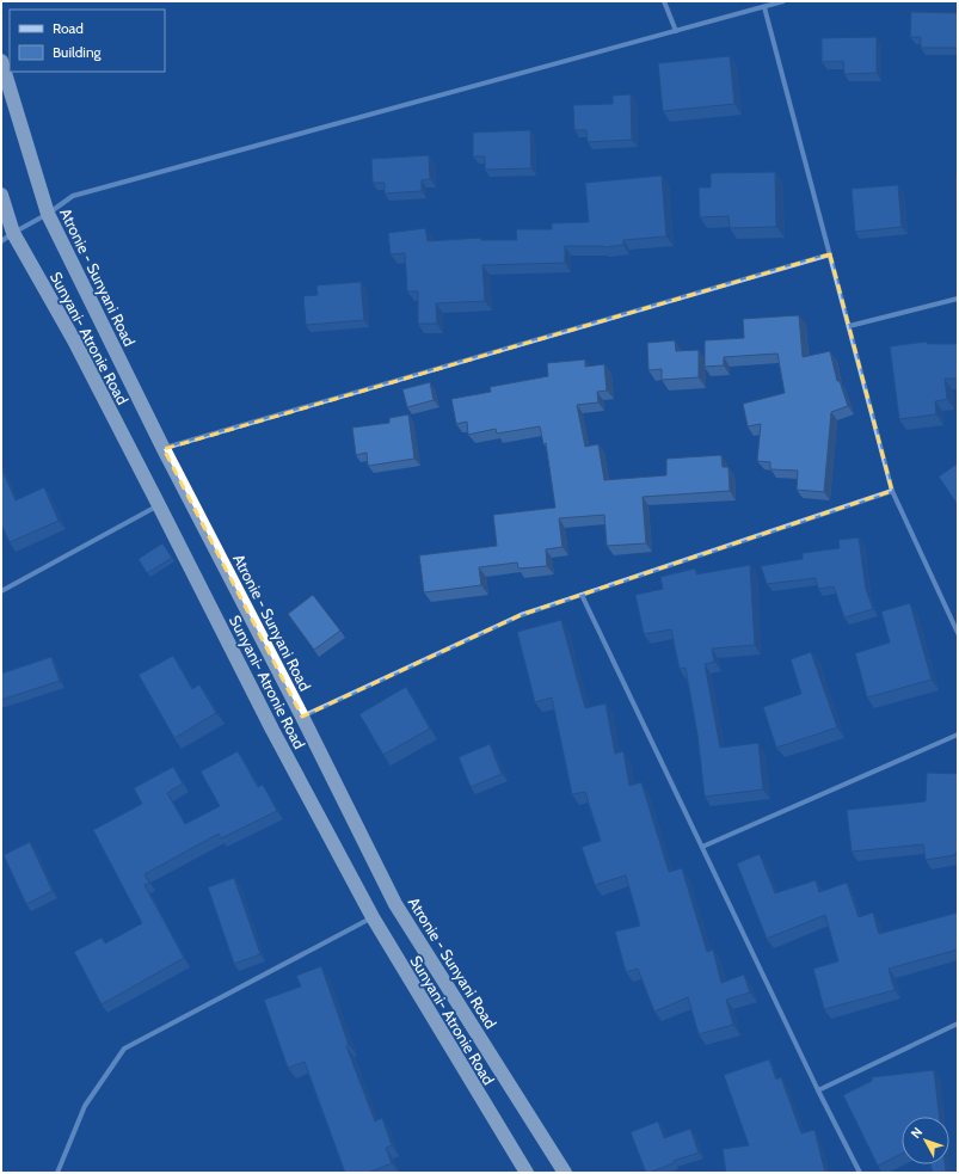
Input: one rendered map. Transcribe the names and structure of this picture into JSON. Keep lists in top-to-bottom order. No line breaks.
{"streets":{"highway":["Atronie - Sunyani Road","Sunyani- Atronie Road"]},"legend":["Road","Building"],"north":"top left"}
